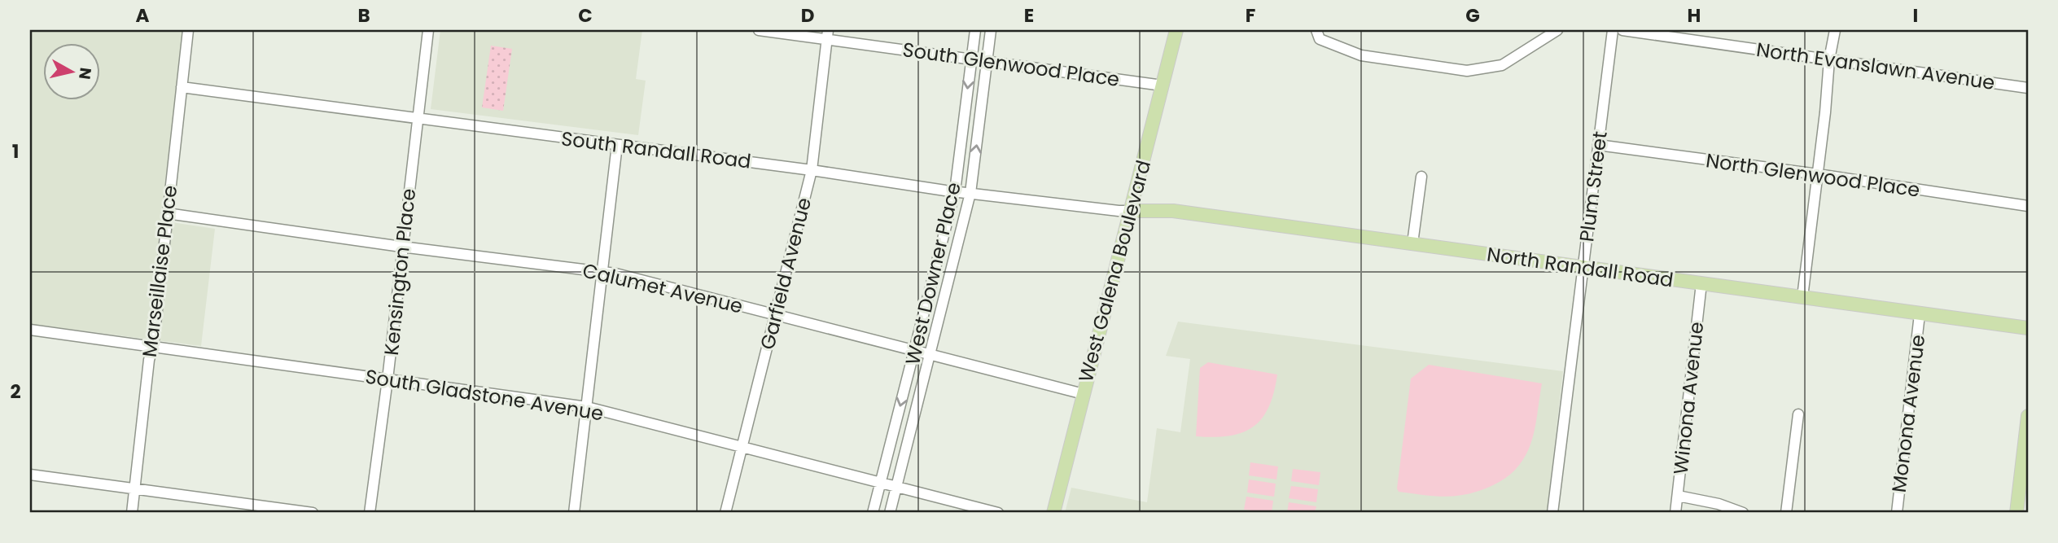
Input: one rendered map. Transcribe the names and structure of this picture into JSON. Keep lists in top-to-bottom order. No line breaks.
{"streets":{"main road":["North Randall Road","West Galena Boulevard"],"street":["South Glenwood Place","North Evanslawn Avenue","South Randall Road","North Glenwood Place","Plum Street","Marseillaise Place","Kensington Place","Garfield Avenue","West Downer Place","Calumet Avenue","South Gladstone Avenue","Winona Avenue","Monona Avenue"]},"crossings":[["South Glenwood Place","West Galena Boulevard"],["South Glenwood Place","Garfield Avenue"],["South Glenwood Place","West Downer Place"],["South Randall Road","North Randall Road"],["South Randall Road","Marseillaise Place"],["South Randall Road","West Galena Boulevard"],["South Randall Road","Kensington Place"],["South Randall Road","Garfield Avenue"],["South Randall Road","West Downer Place"],["North Glenwood Place","Plum Street"],["Plum Street","North Randall Road"],["North Randall Road","West Galena Boulevard"],["North Randall Road","Winona Avenue"],["North Randall Road","Monona Avenue"],["Marseillaise Place","Calumet Avenue"],["Marseillaise Place","South Gladstone Avenue"],["West Galena Boulevard","Calumet Avenue"],["Kensington Place","Calumet Avenue"],["Kensington Place","South Gladstone Avenue"],["Garfield Avenue","Calumet Avenue"],["Garfield Avenue","South Gladstone Avenue"],["West Downer Place","Calumet Avenue"],["West Downer Place","South Gladstone Avenue"]],"north":"right","grid":{"columns":["A","B","C","D","E","F","G","H","I"],"rows":["1","2"]}}
